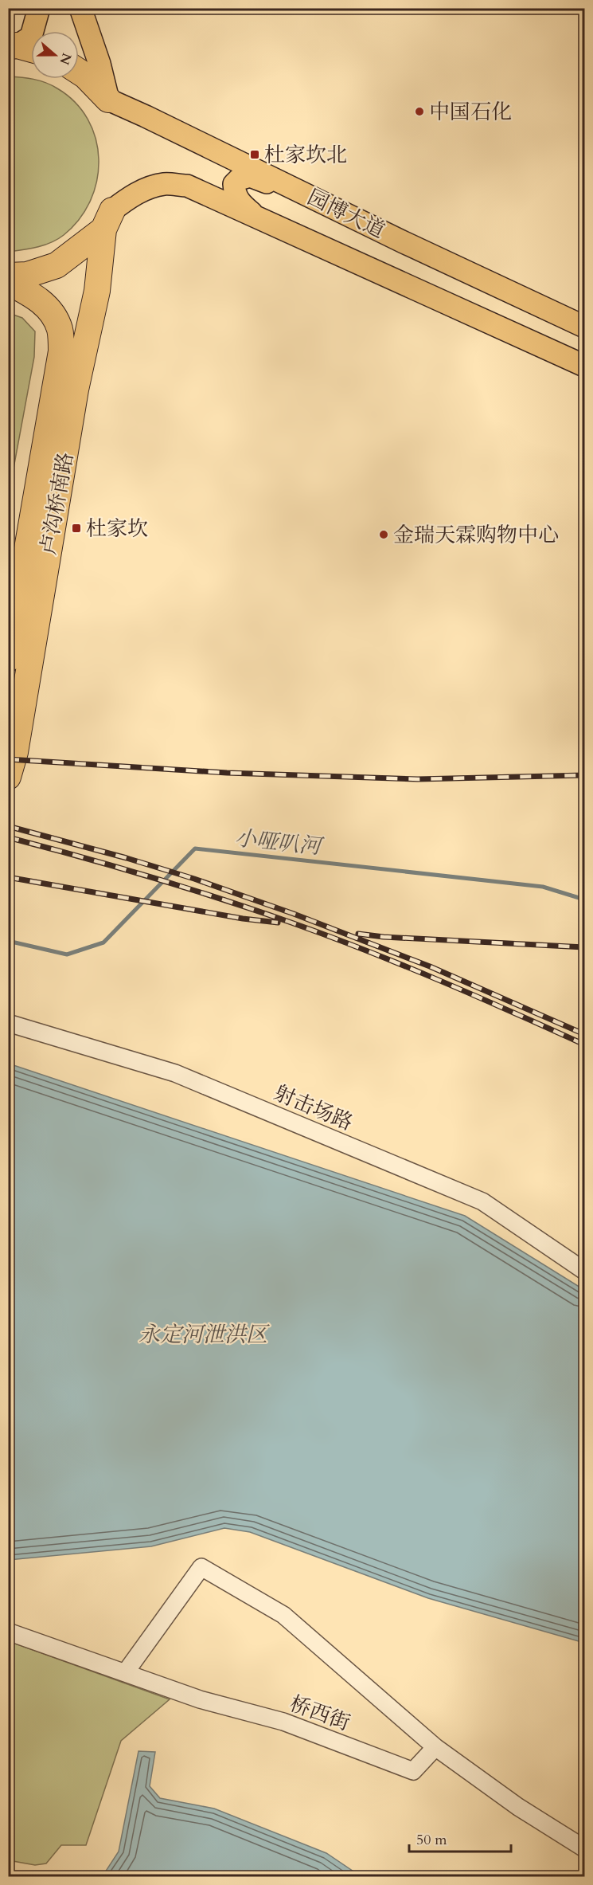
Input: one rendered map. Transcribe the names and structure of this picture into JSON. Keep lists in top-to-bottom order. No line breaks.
{"streets":{"highway":["卢沟桥南路"],"main road":["园博大道"],"street":["射击场路","桥西街"]},"crossings":[["园博大道","卢沟桥南路"]],"water":["小哑叭河","永定河泄洪区"],"places":{"other":["中国石化","金瑞天霖购物中心"],"transit":["杜家坎北","杜家坎"]},"scale_bar":"50 m","north":"right"}
